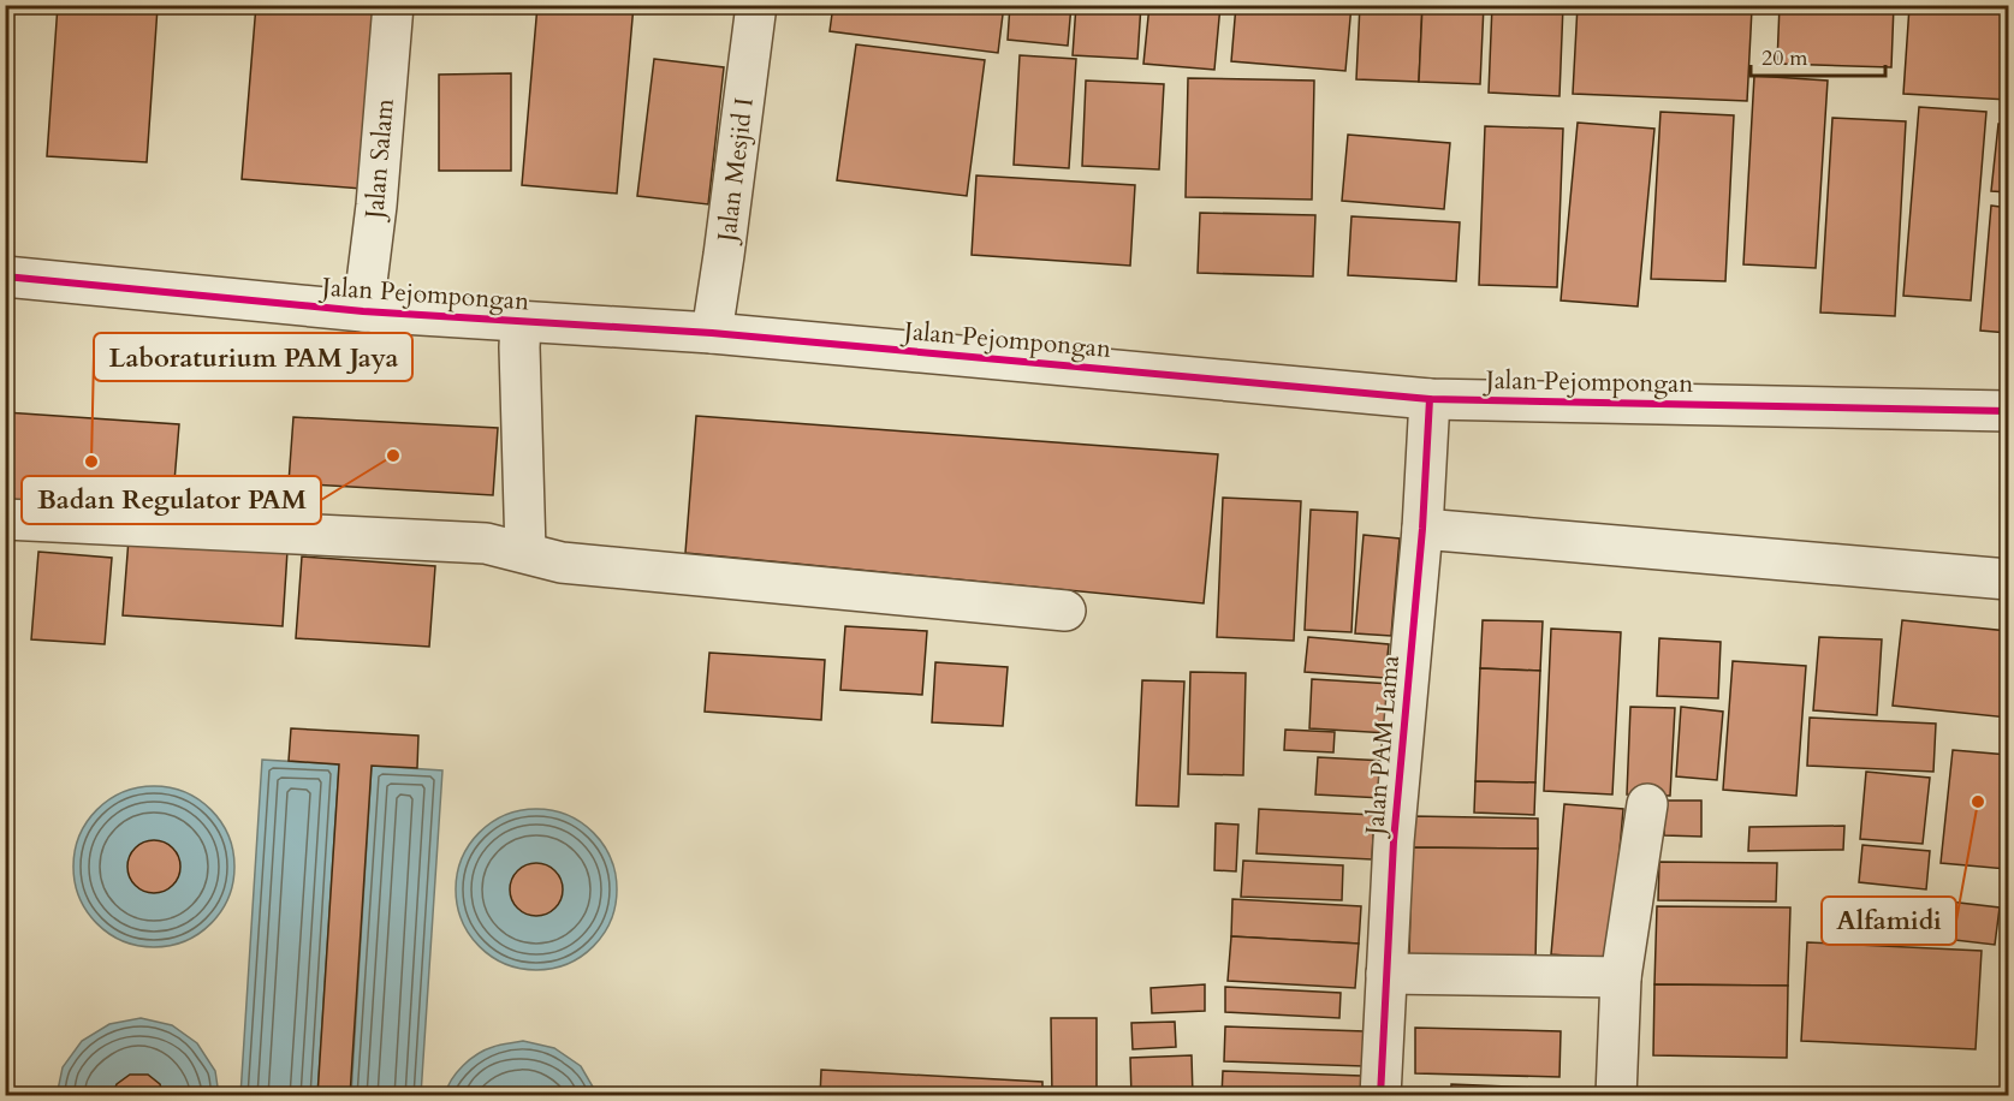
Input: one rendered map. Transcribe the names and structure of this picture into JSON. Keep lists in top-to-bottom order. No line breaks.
{"streets":{"street":["Jalan Salam","Jalan Mesjid I","Jalan Pejompongan","Jalan PAM Lama"]},"crossings":[["Jalan Salam","Jalan Pejompongan"],["Jalan Mesjid I","Jalan Pejompongan"],["Jalan Pejompongan","Jalan PAM Lama"]],"places":["Badan Regulator PAM","Laboraturium PAM Jaya","Alfamidi"],"scale_bar":"20 m"}
